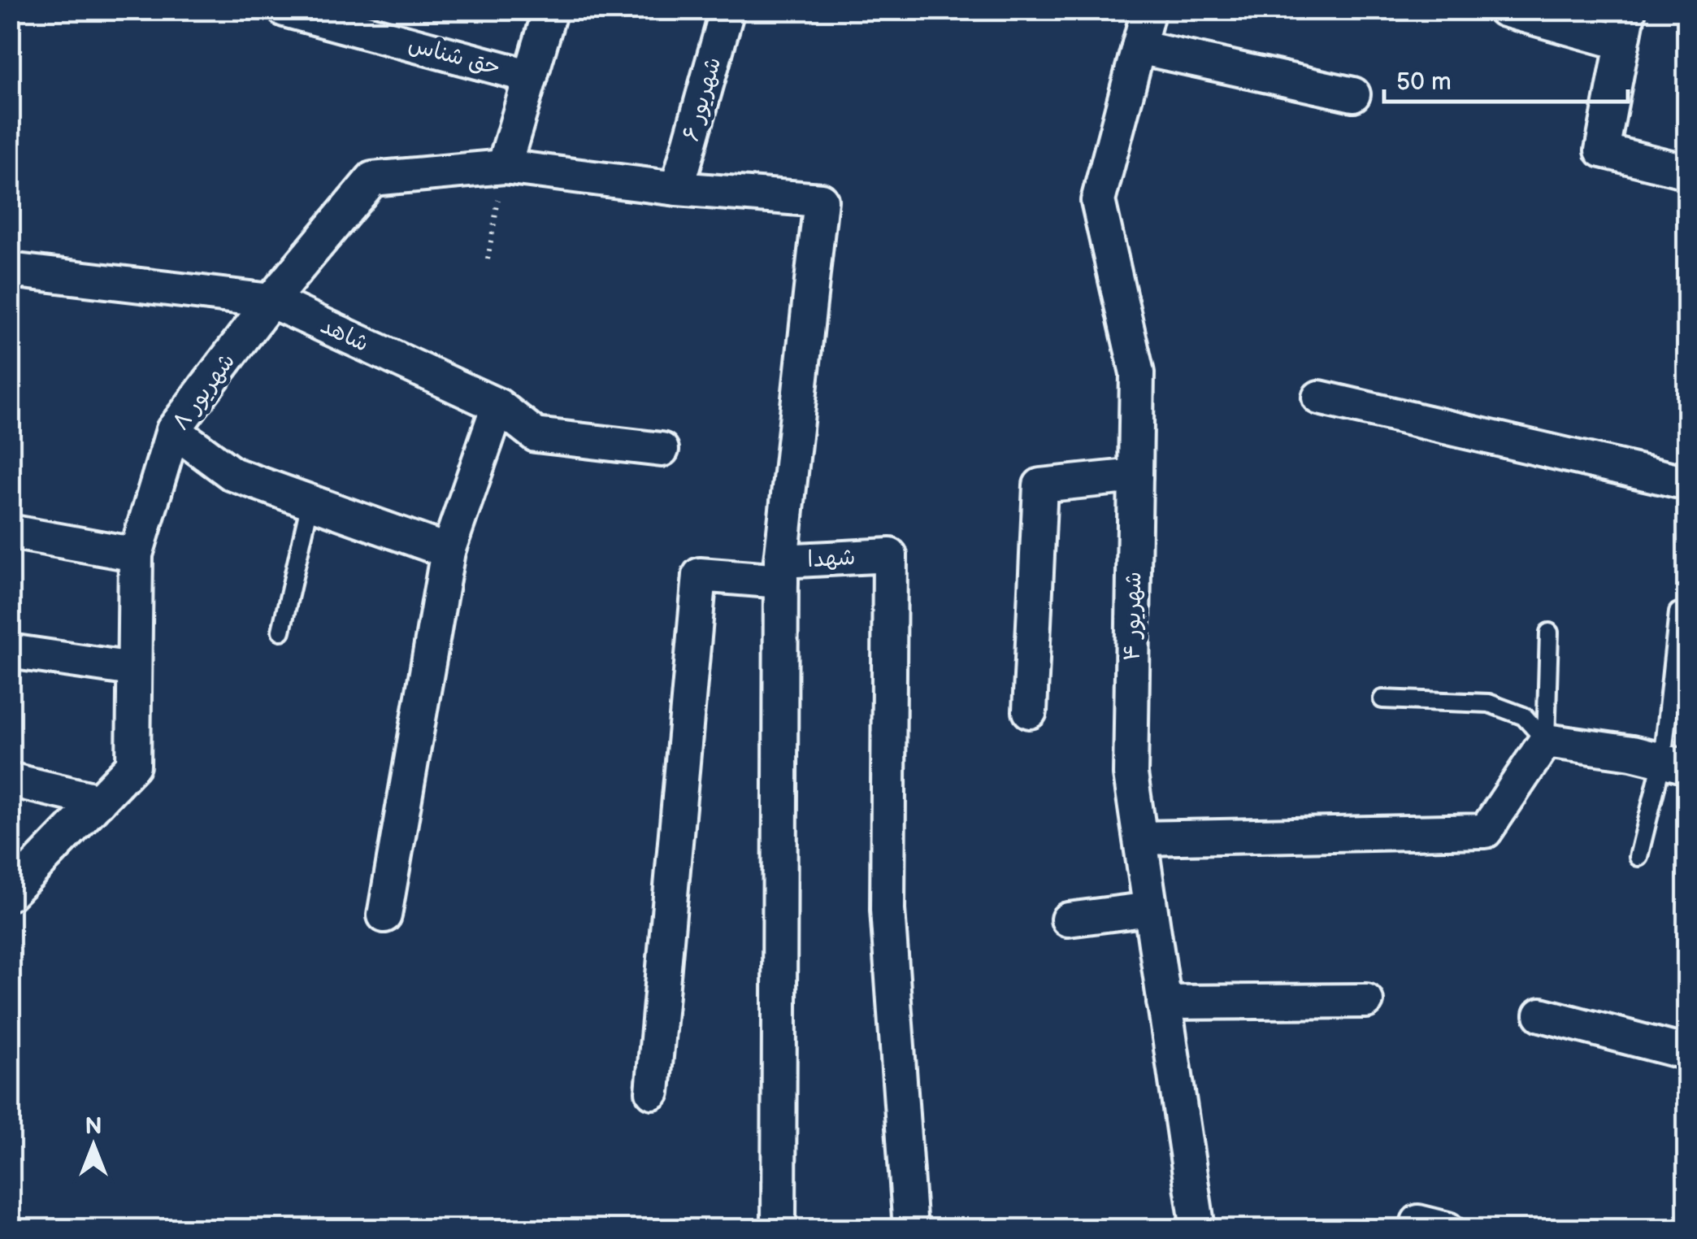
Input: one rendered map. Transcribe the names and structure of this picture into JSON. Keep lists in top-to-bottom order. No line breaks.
{"streets":{"street":["حق شناس","شهریور ۶","شاهد","شهریور ۸","شهدا","شهریور ۴"]},"crossings":[["شهریور ۶","شهدا"],["شاهد","شهریور ۸"],["شهریور ۸","شهدا"]],"scale_bar":"50 m","north":"top"}
